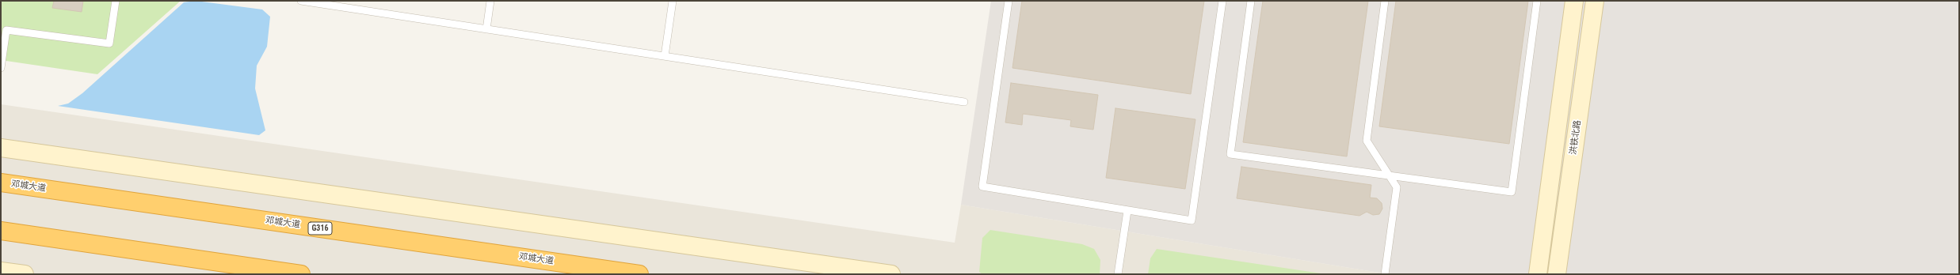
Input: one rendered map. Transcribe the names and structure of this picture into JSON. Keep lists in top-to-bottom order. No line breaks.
{"streets":{"highway":["邓城大道","G316"],"street":["洪铁北路"]}}
